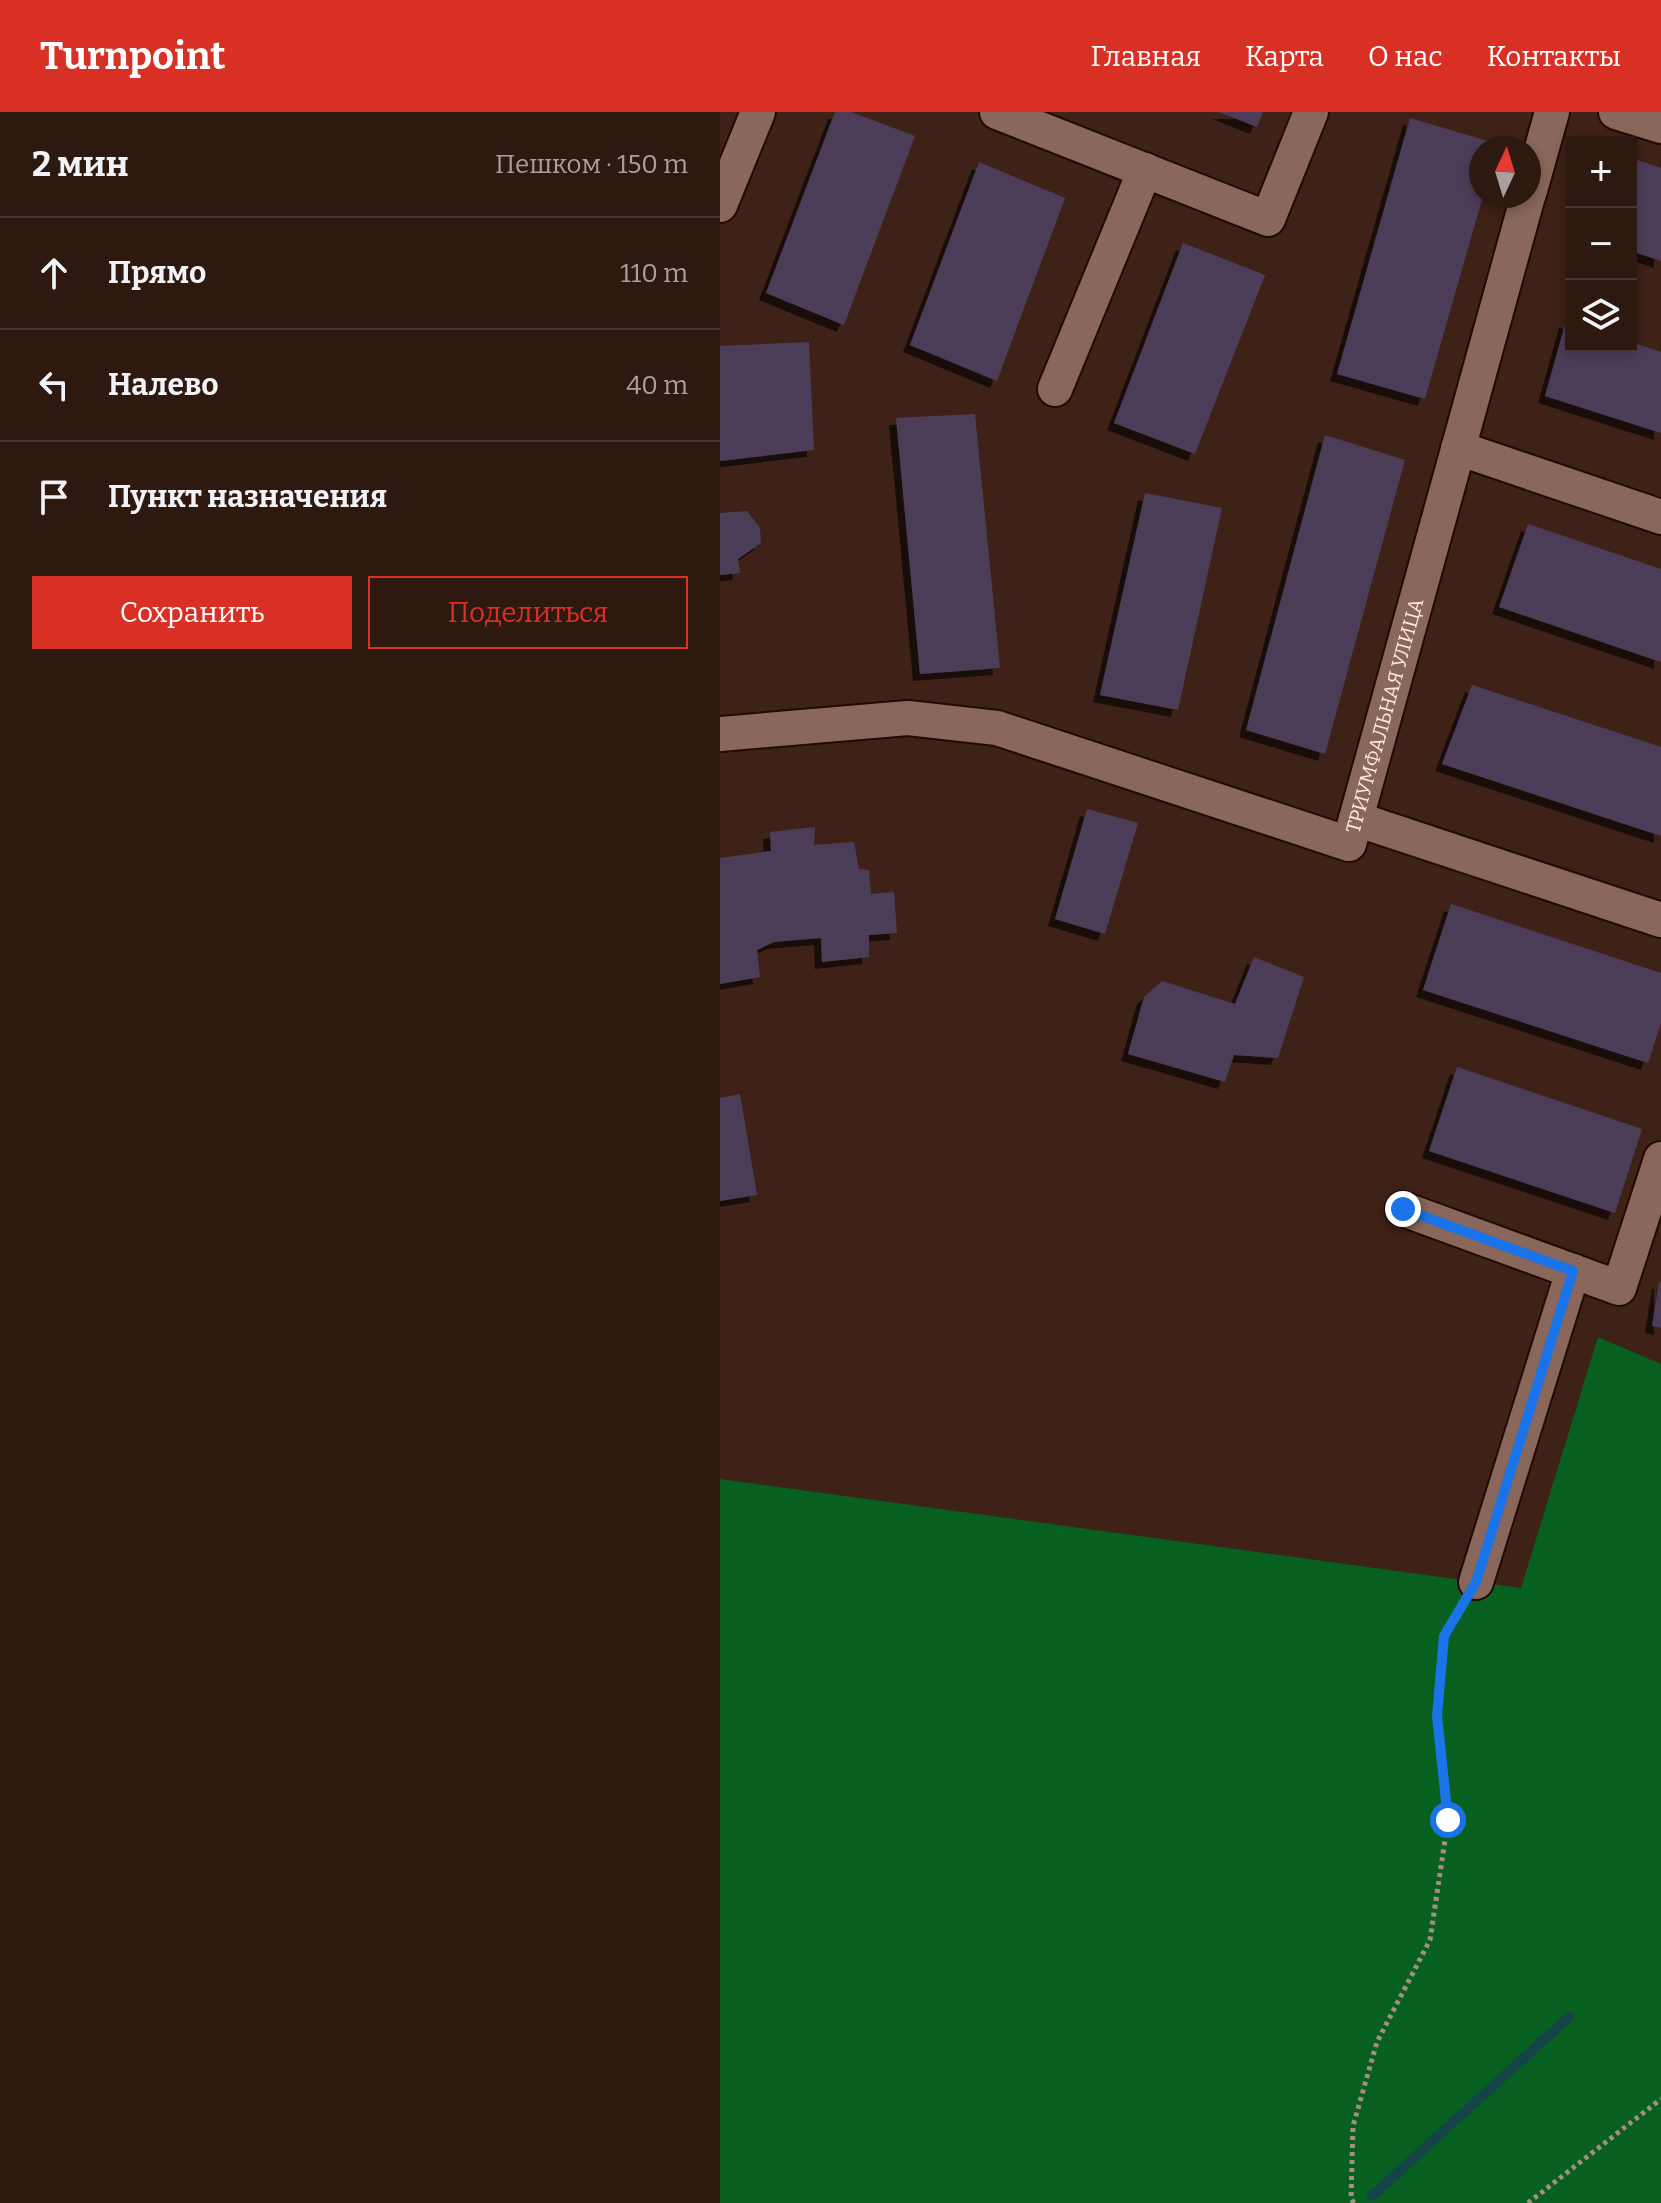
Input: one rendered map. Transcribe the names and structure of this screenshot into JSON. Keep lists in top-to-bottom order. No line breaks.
{"streets":{"street":["ТРИУМФАЛЬНАЯ УЛИЦА"]},"north":"top","page":{"header":"Turnpoint","nav":["Главная","Карта","О нас","Контакты"],"heading":["2 мин","Пешком · 150 m"],"map_buttons":["+","−"],"list":[["Прямо","110 m"],["Налево","40 m"],"Пункт назначения"],"buttons":["Сохранить","Поделиться"]}}
